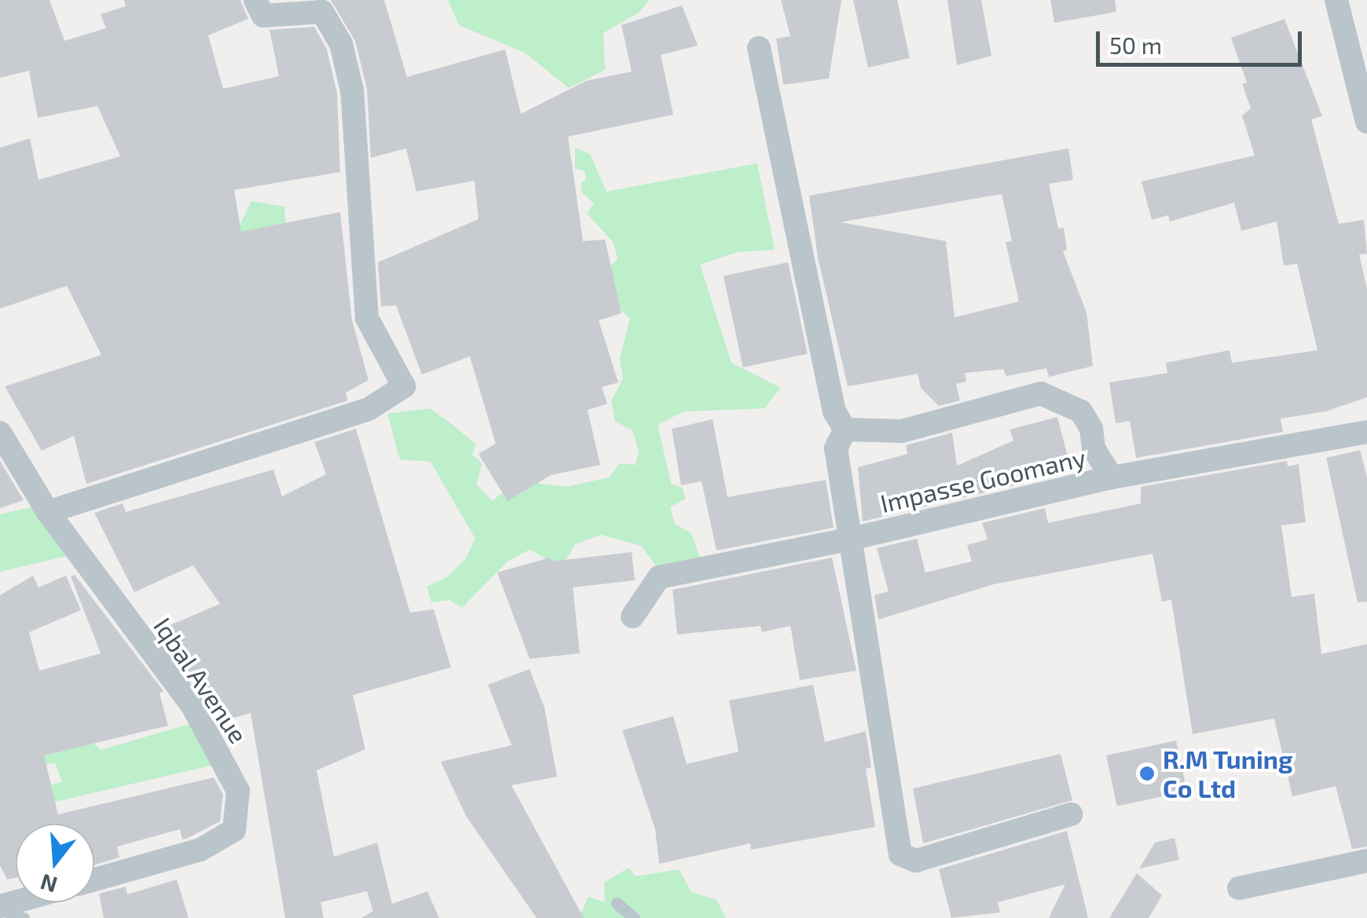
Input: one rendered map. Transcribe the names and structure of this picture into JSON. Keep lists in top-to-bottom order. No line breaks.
{"streets":{"street":["Impasse Goomany","Iqbal Avenue"]},"places":["R.M Tuning Co Ltd"],"scale_bar":"50 m","north":"bottom"}
